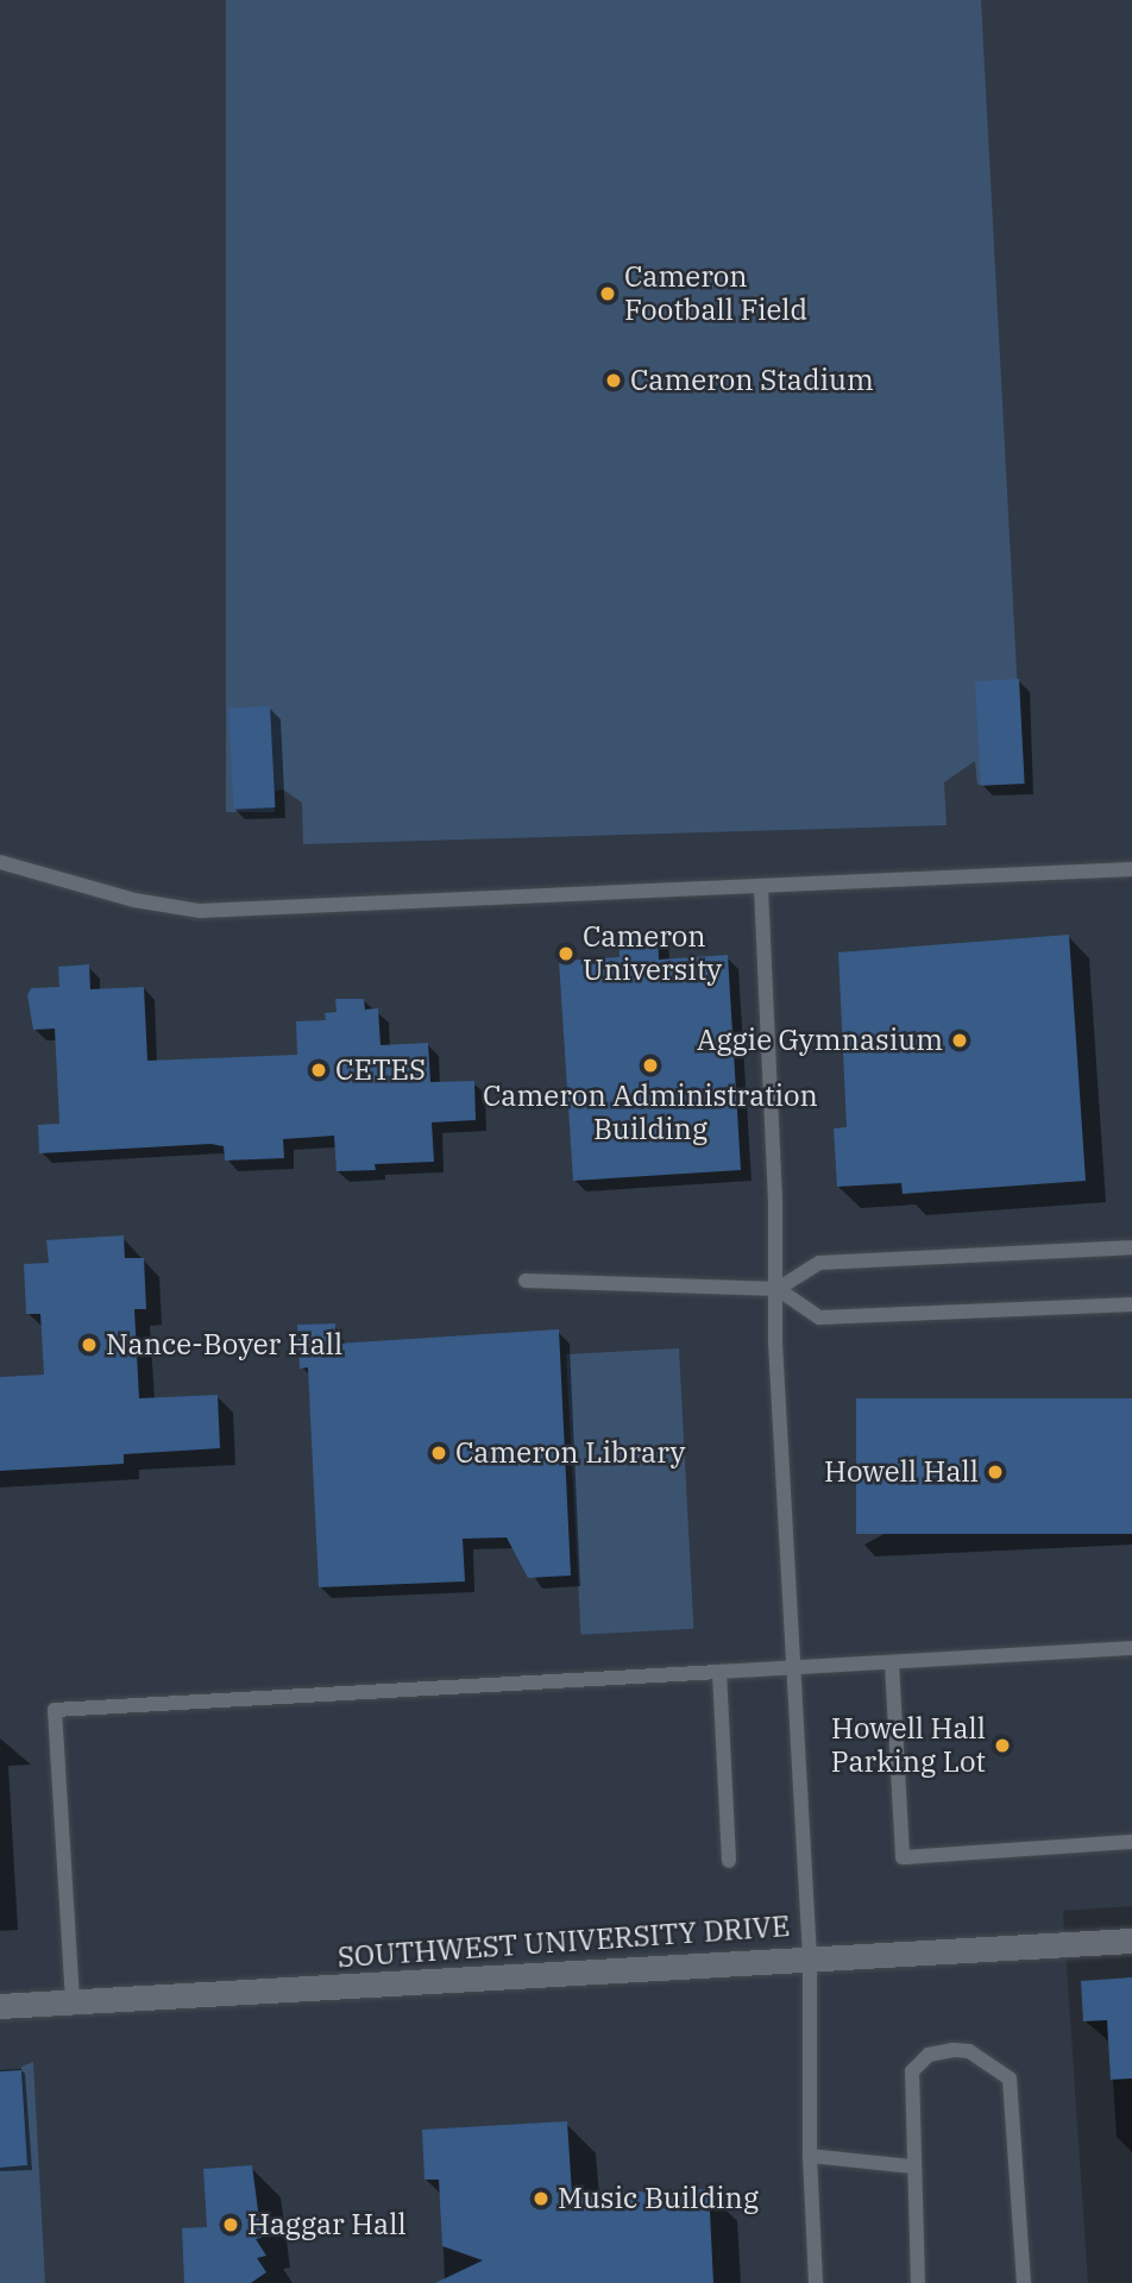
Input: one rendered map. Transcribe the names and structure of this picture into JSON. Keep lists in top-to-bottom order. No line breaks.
{"streets":{"street":["SOUTHWEST UNIVERSITY DRIVE"]},"places":["Cameron Football Field","Cameron Stadium","Cameron University","Aggie Gymnasium","Cameron Administration Building","CETES","Nance-Boyer Hall","Cameron Library","Howell Hall","Howell Hall Parking Lot","Music Building","Haggar Hall"]}
